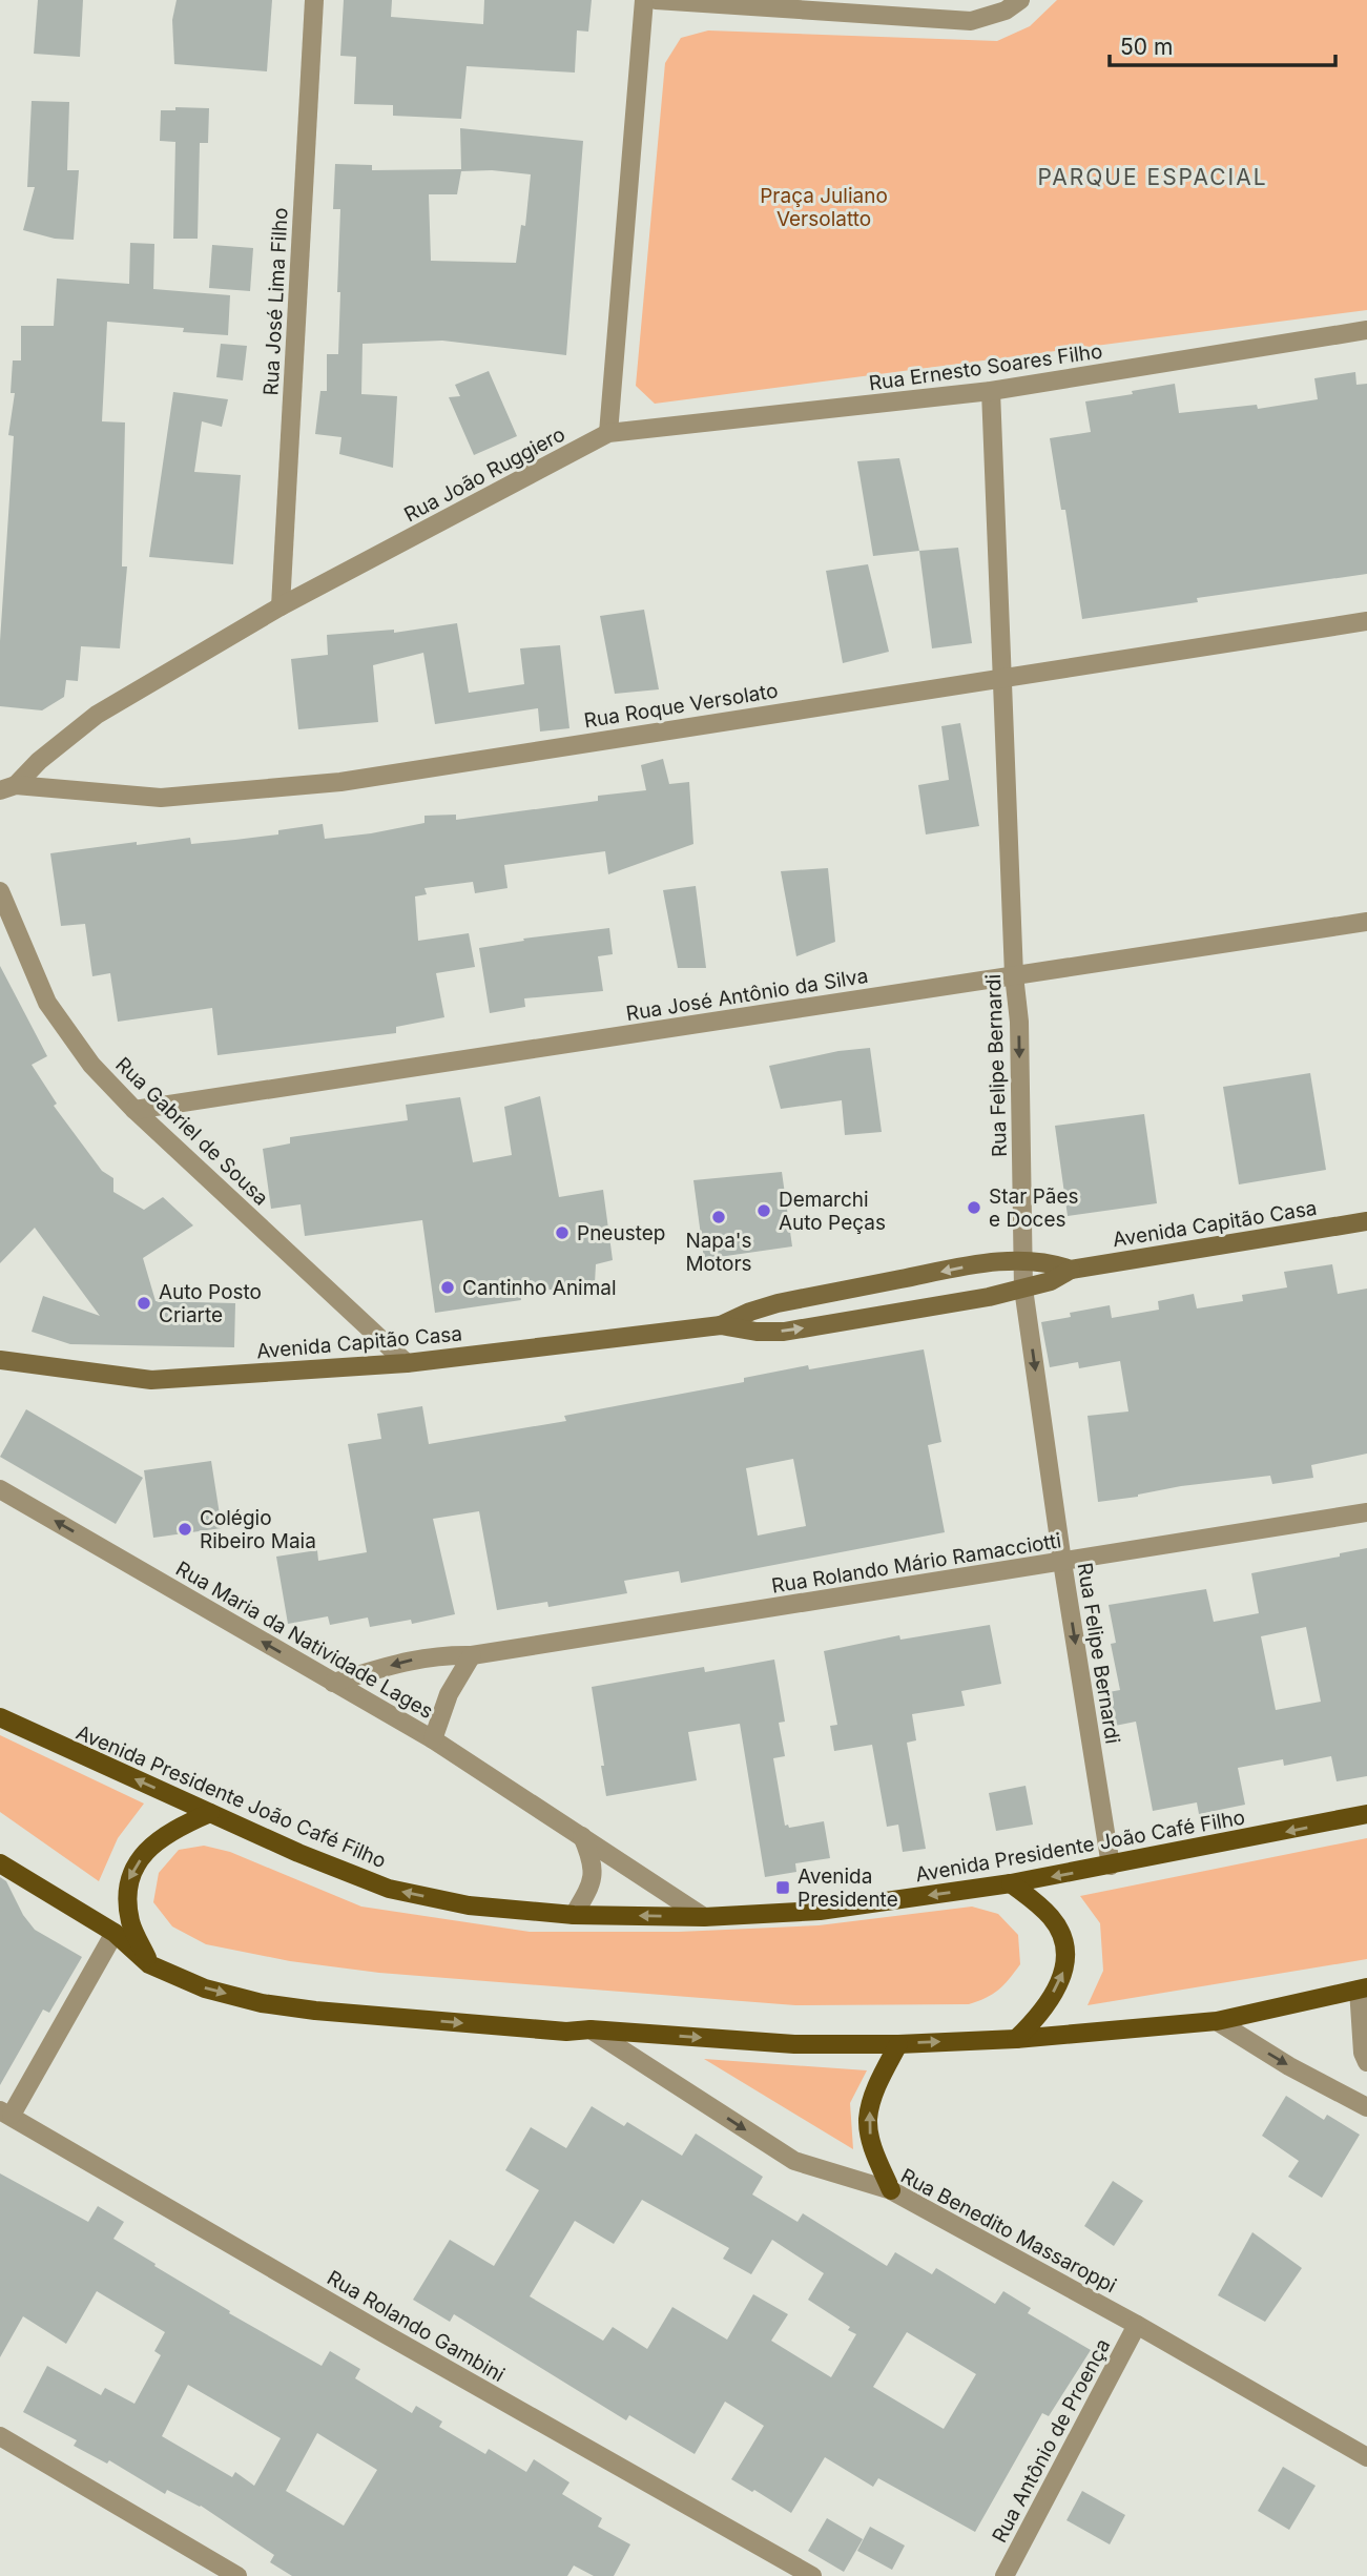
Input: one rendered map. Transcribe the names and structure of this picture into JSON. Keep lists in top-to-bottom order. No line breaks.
{"streets":{"main road":["Avenida Capitão Casa","Avenida Presidente João Café Filho"],"street":["Rua José Lima Filho","Rua Ernesto Soares Filho","Rua João Ruggiero","Rua Roque Versolato","Rua José Antônio da Silva","Rua Felipe Bernardi","Rua Gabriel de Sousa","Rua Rolando Mário Ramacciotti","Rua Maria da Natividade Lages","Rua Benedito Massaroppi","Rua Rolando Gambini","Rua Antônio de Proença"]},"crossings":[["Rua José Lima Filho","Rua João Ruggiero"],["Rua Ernesto Soares Filho","Rua João Ruggiero"],["Rua Ernesto Soares Filho","Rua Felipe Bernardi"],["Rua João Ruggiero","Rua Roque Versolato"],["Rua Roque Versolato","Rua Felipe Bernardi"],["Rua José Antônio da Silva","Rua Felipe Bernardi"],["Rua José Antônio da Silva","Rua Gabriel de Sousa"],["Rua Felipe Bernardi","Avenida Capitão Casa"],["Rua Felipe Bernardi","Rua Rolando Mário Ramacciotti"],["Rua Felipe Bernardi","Avenida Presidente João Café Filho"],["Rua Gabriel de Sousa","Avenida Capitão Casa"],["Rua Rolando Mário Ramacciotti","Rua Maria da Natividade Lages"],["Rua Maria da Natividade Lages","Avenida Presidente João Café Filho"],["Rua Benedito Massaroppi","Rua Antônio de Proença"]],"one_way":["Rua Felipe Bernardi","Rua Maria da Natividade Lages","Rua Benedito Massaroppi"],"districts":["PARQUE ESPACIAL"],"parks":["Praça Juliano Versolatto"],"places":{"other":["Star Pães e Doces","Demarchi Auto Peças","Napa's Motors","Pneustep","Cantinho Animal","Auto Posto Criarte","Colégio Ribeiro Maia"],"transit":["Avenida Presidente"]},"scale_bar":"50 m"}
